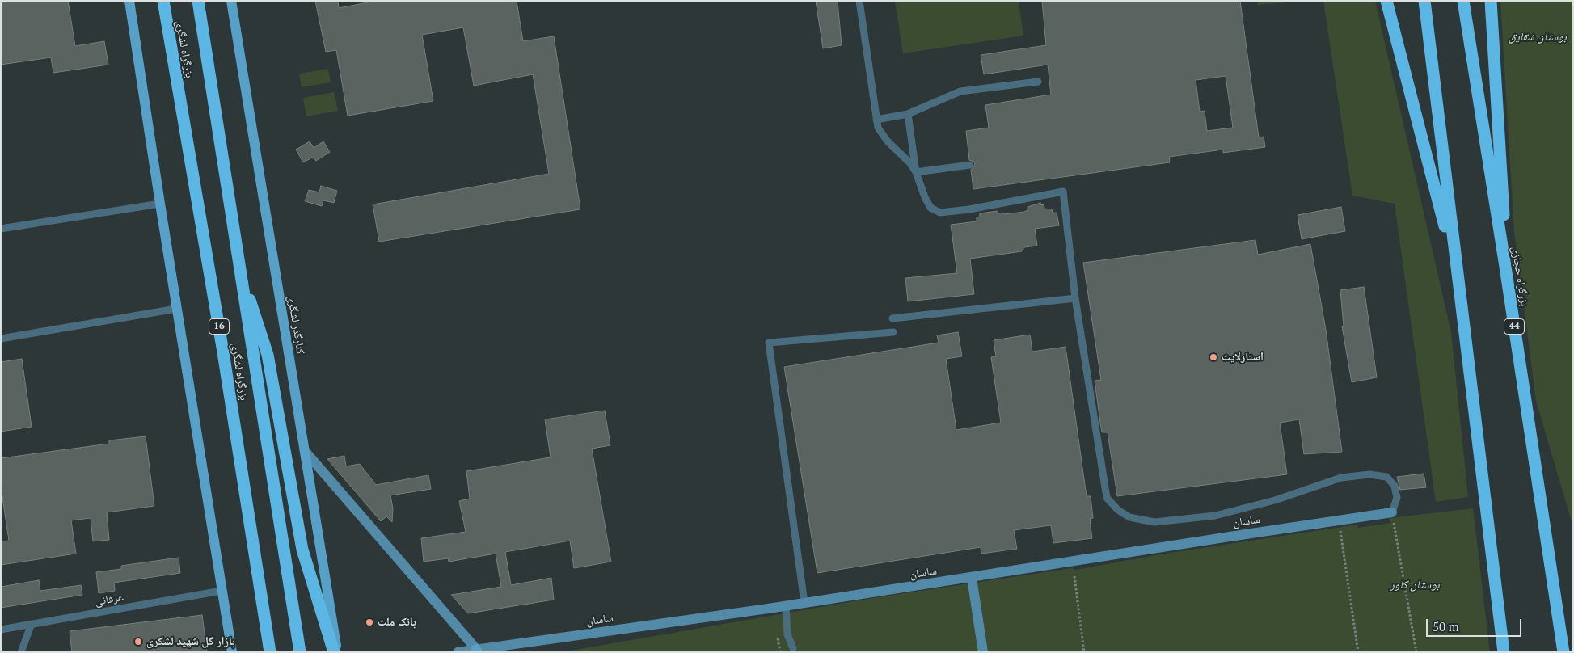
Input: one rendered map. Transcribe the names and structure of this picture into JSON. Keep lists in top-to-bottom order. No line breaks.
{"streets":{"highway":["بزرگراه لشگری","بزرگراه حجازی","16","44"],"main road":["کنارگذر لشگری"],"street":["ساسان"],"lane":["عرفانی"]},"parks":["بوستان شقایق","بوستان کاور"],"places":["استارلایت","بانک ملت","بازار گل شهید لشکری"],"scale_bar":"50 m"}
